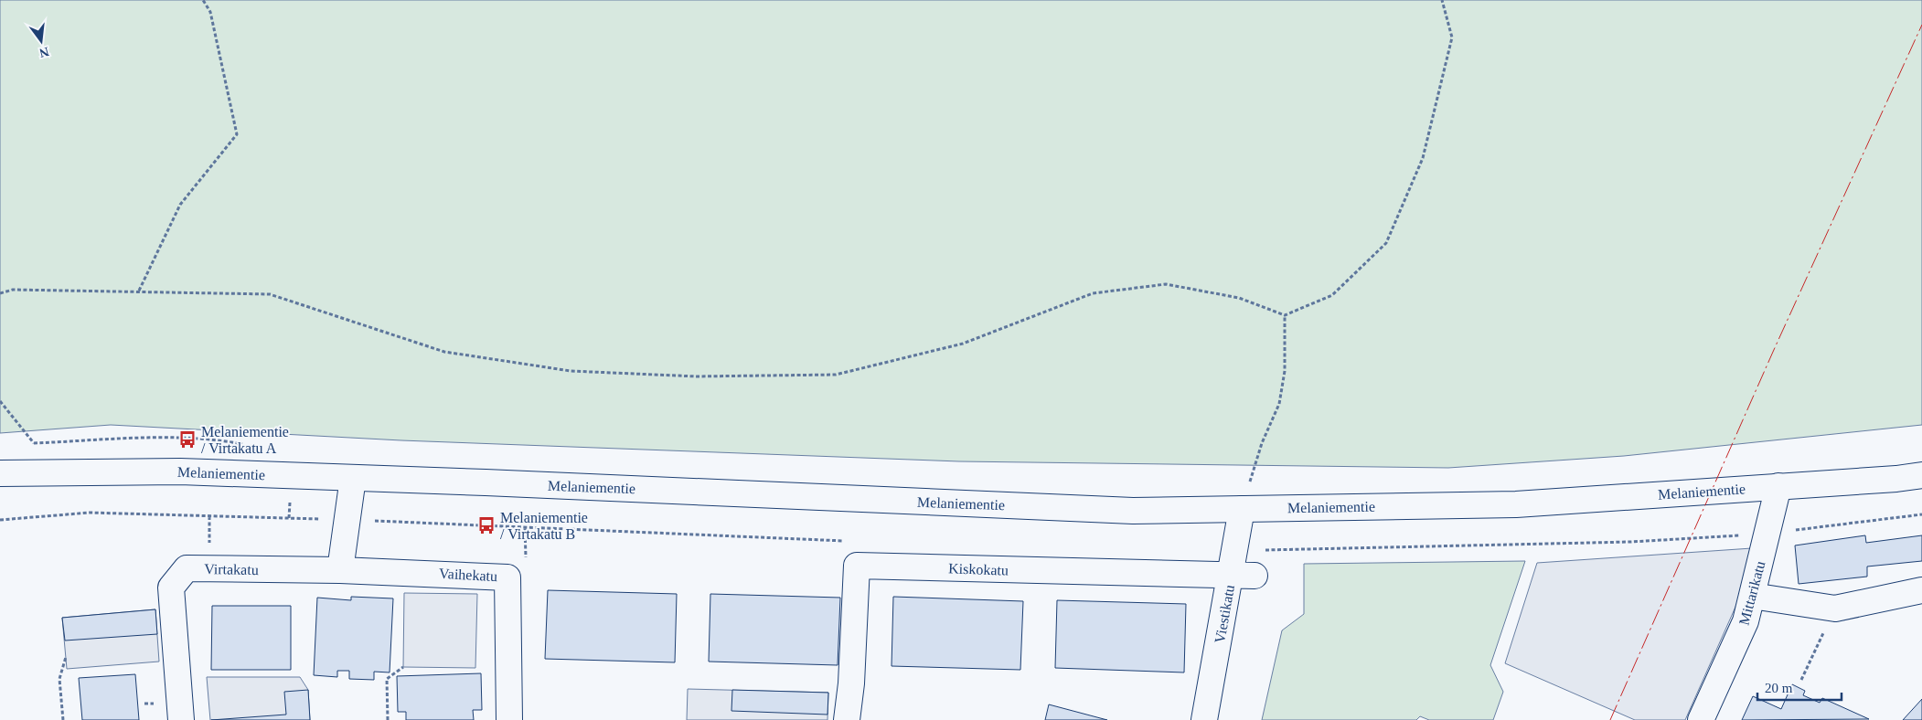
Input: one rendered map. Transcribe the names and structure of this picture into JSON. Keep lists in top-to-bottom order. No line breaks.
{"streets":{"main road":["Melaniementie","Virtakatu","Kiskokatu","Vaihekatu","Mittarikatu","Viestikatu"]},"crossings":[["Melaniementie","Mittarikatu"],["Melaniementie","Viestikatu"],["Virtakatu","Vaihekatu"],["Kiskokatu","Viestikatu"]],"places":{"bus stop":["Melaniementie / Virtakatu A","Melaniementie / Virtakatu B"]},"scale_bar":"20 m","north":"bottom"}
